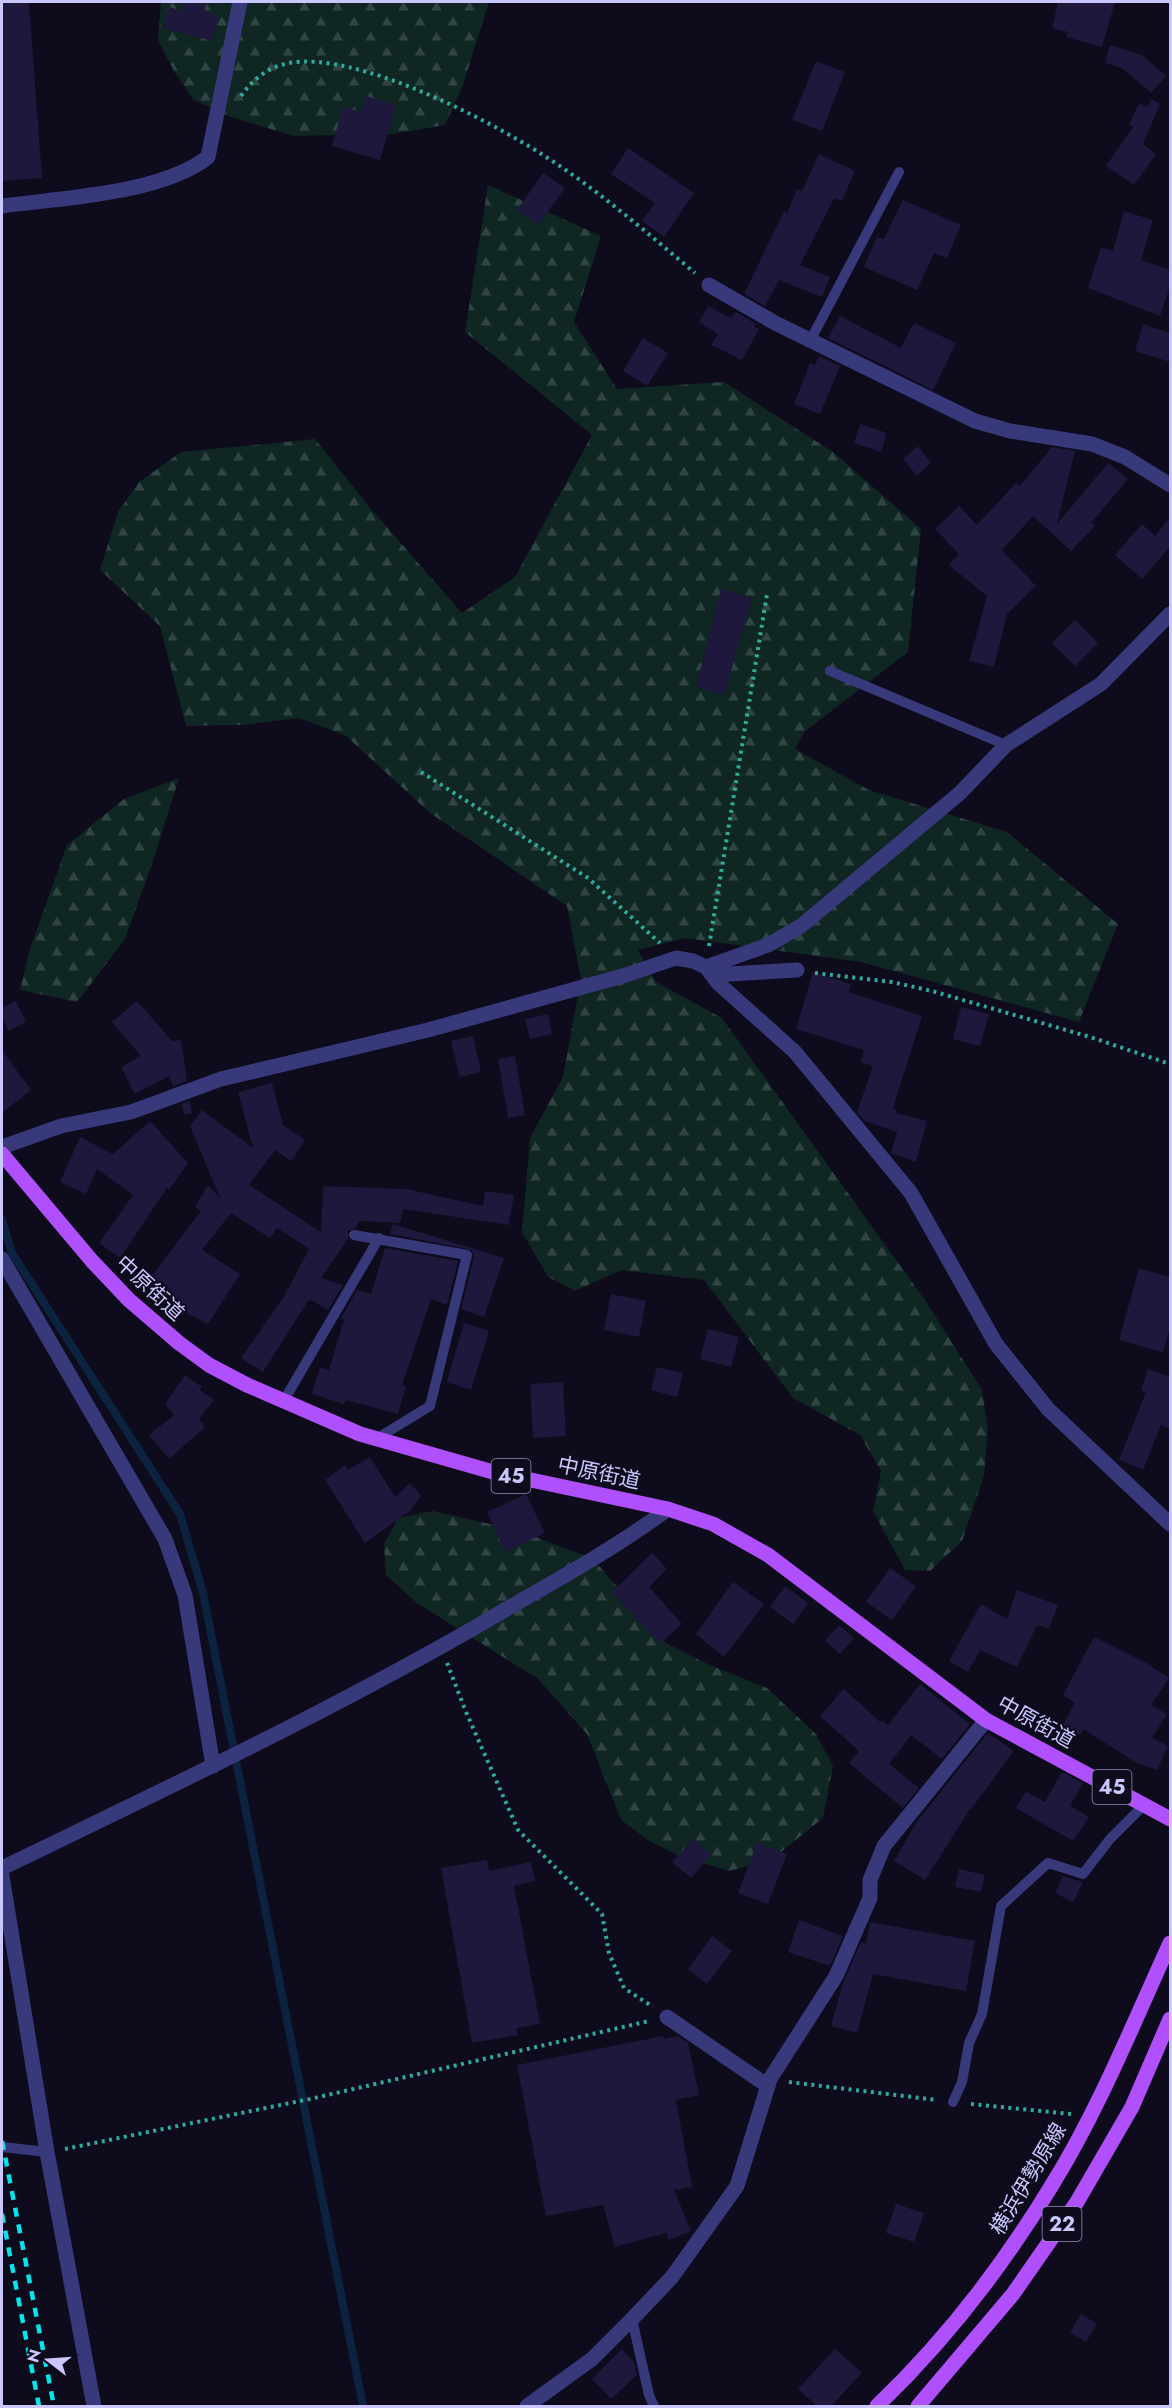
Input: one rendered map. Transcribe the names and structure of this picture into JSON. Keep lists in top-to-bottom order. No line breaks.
{"streets":{"main road":["中原街道","45","横浜伊勢原線","22"]},"north":"left"}
